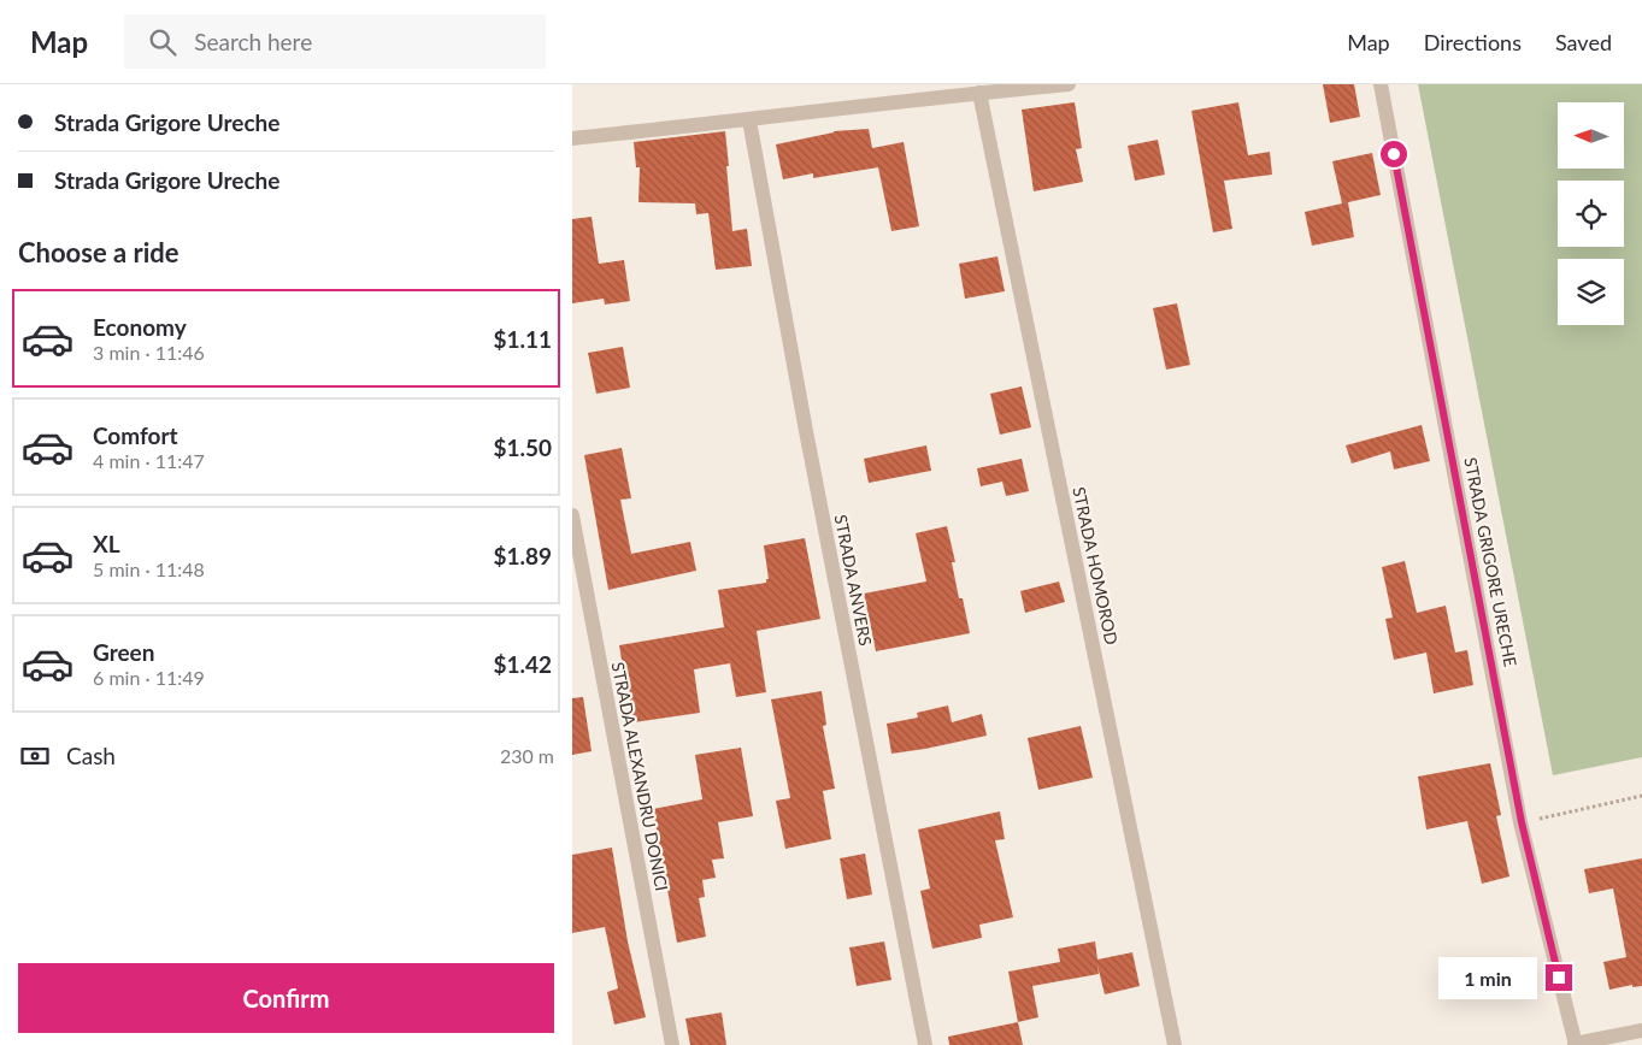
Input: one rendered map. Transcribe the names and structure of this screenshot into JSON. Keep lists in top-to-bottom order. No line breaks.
{"streets":{"street":["STRADA GRIGORE URECHE","STRADA HOMOROD","STRADA ANVERS","STRADA ALEXANDRU DONICI"]},"north":"left","page":{"header":"Map","search":"Search here","nav":["Map","Directions","Saved"],"banner":["Strada Grigore Ureche","Strada Grigore Ureche"],"heading":"Choose a ride","list":[{"name":"Economy","note":"3 min · 11:46","value":"$1.11"},{"name":"Comfort","note":"4 min · 11:47","value":"$1.50"},{"name":"XL","note":"5 min · 11:48","value":"$1.89"},{"name":"Green","note":"6 min · 11:49","value":"$1.42"}],"pay":["Cash","230 m"],"buttons":"Confirm","bubble":"1 min"}}
